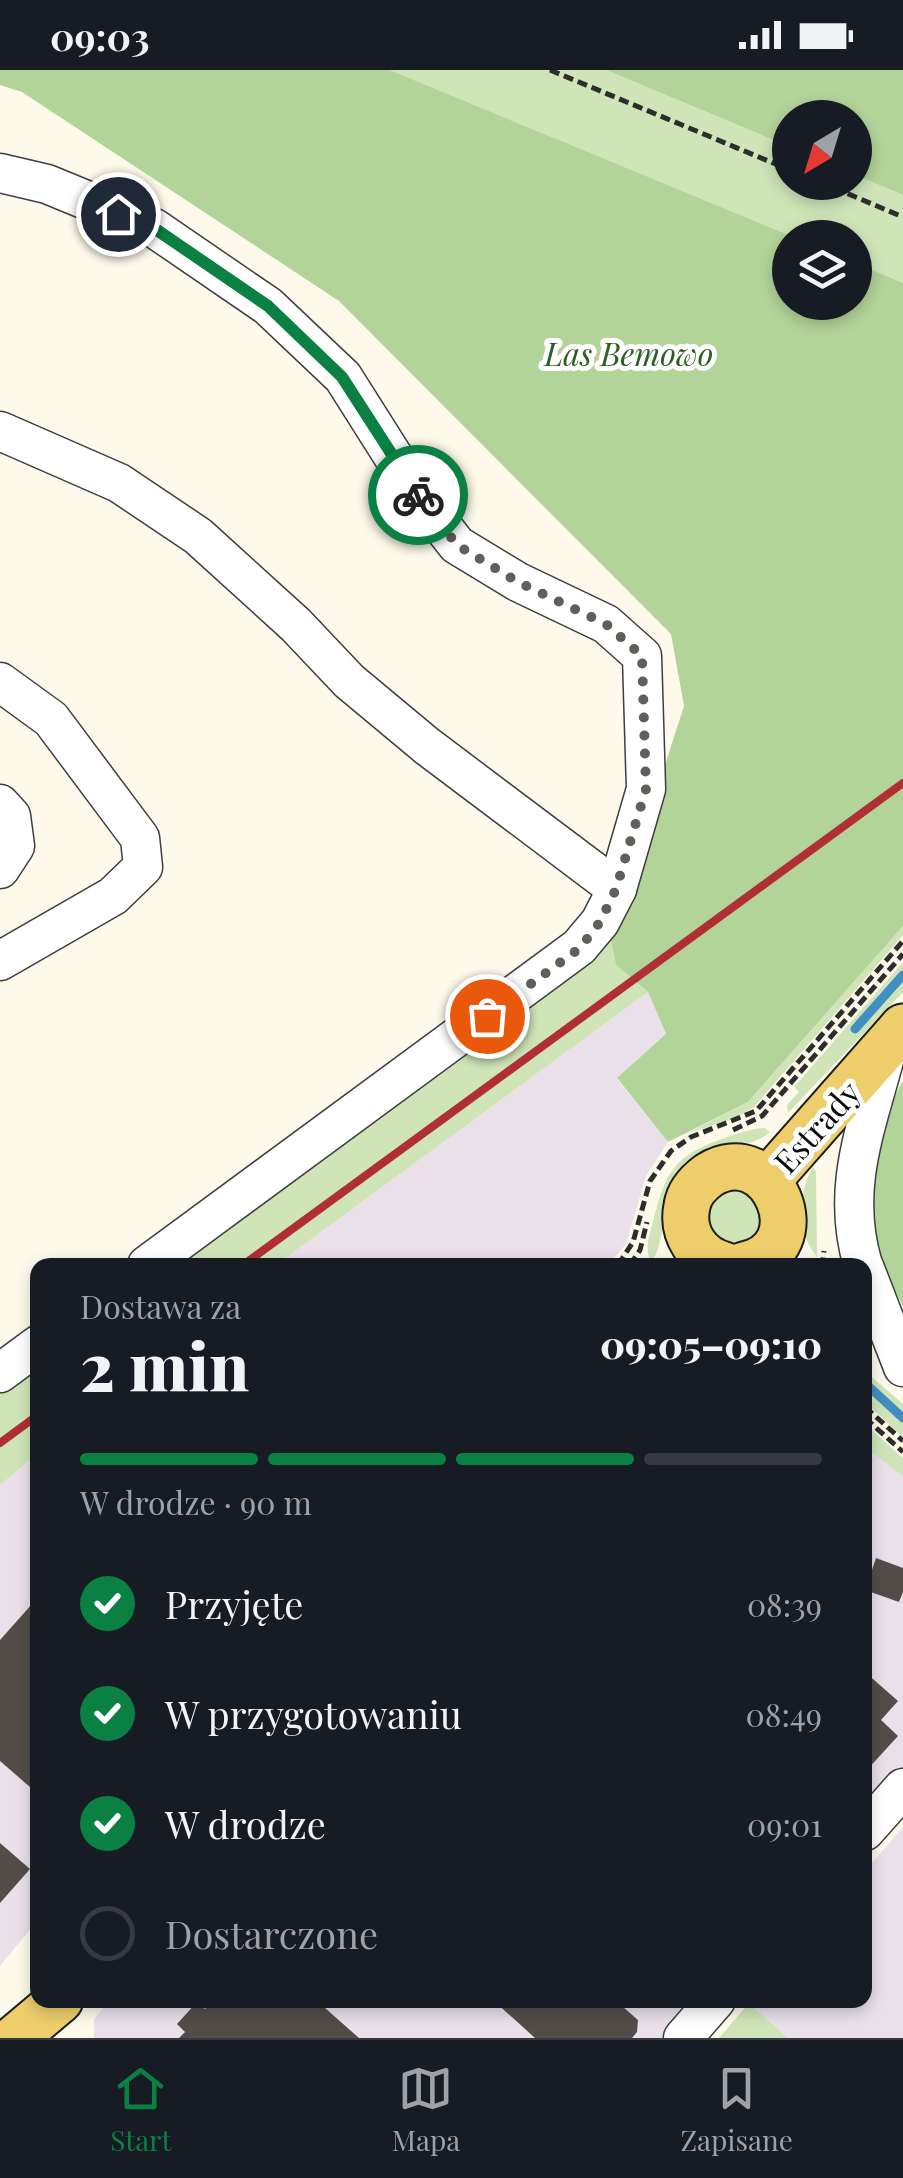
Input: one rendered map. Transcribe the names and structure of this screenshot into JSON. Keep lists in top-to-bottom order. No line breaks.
{"streets":{"main road":["Estrady"]},"parks":["Las Bemowo"],"north":"bottom left","page":{"status":"09:03","heading":["2 min","Dostawa za","09:05–09:10"],"bar":"W drodze · 90 m","list":[["Przyjęte","08:39"],["W przygotowaniu","08:49"],["W drodze","09:01"],"Dostarczone"],"tabs":["Start","Mapa","Zapisane"]}}
